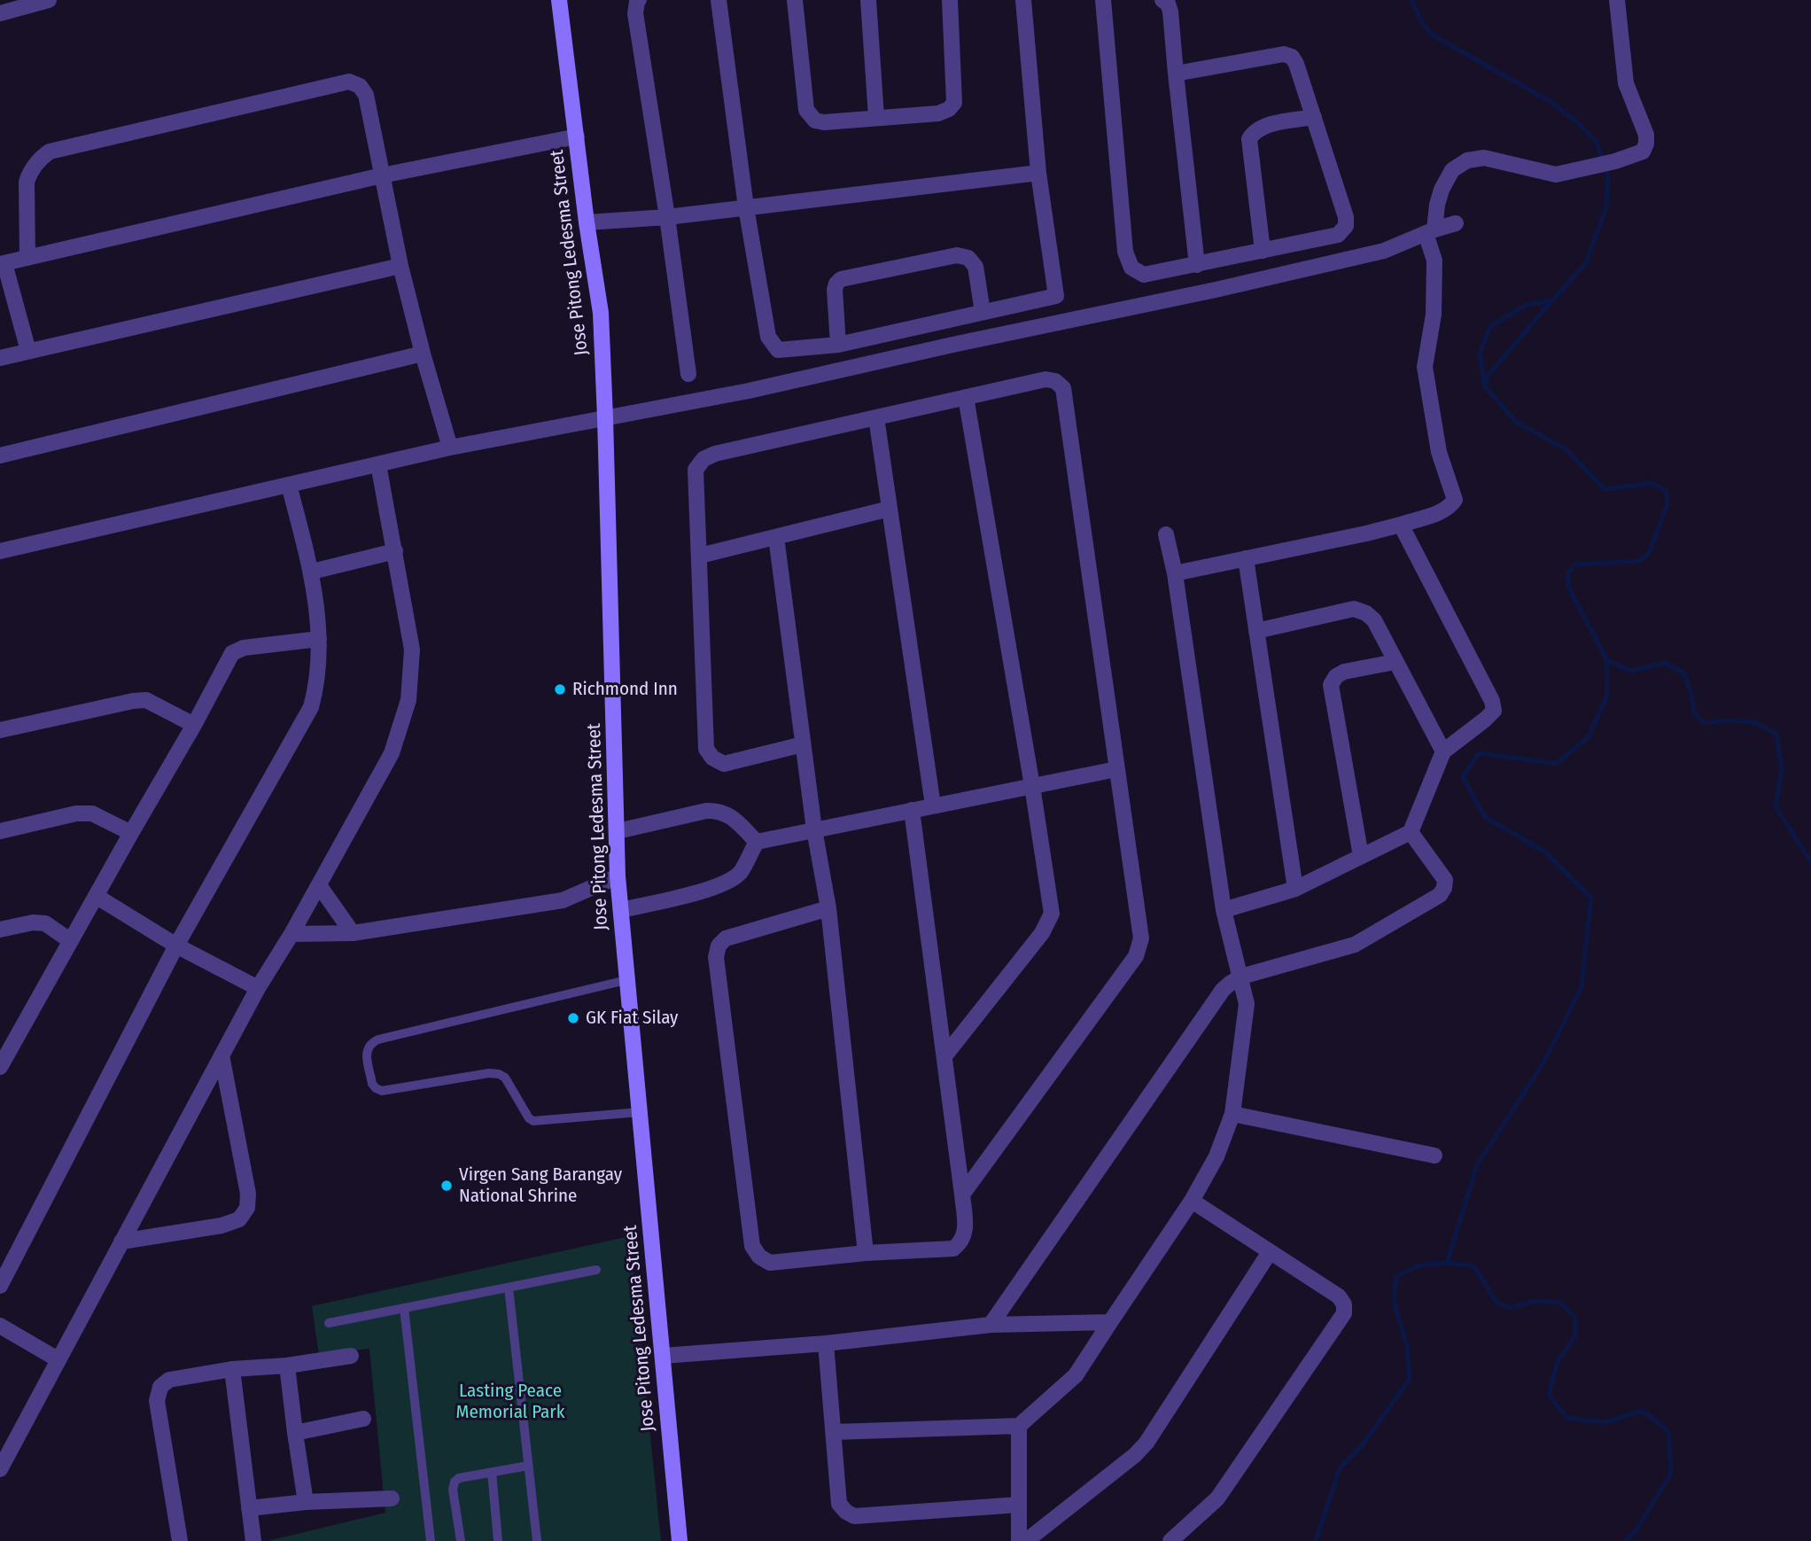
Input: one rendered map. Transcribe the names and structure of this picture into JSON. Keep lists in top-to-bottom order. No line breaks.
{"streets":{"main road":["Jose Pitong Ledesma Street"]},"parks":["Lasting Peace Memorial Park"],"places":["Richmond Inn","GK Fiat Silay","Virgen Sang Barangay National Shrine"]}
